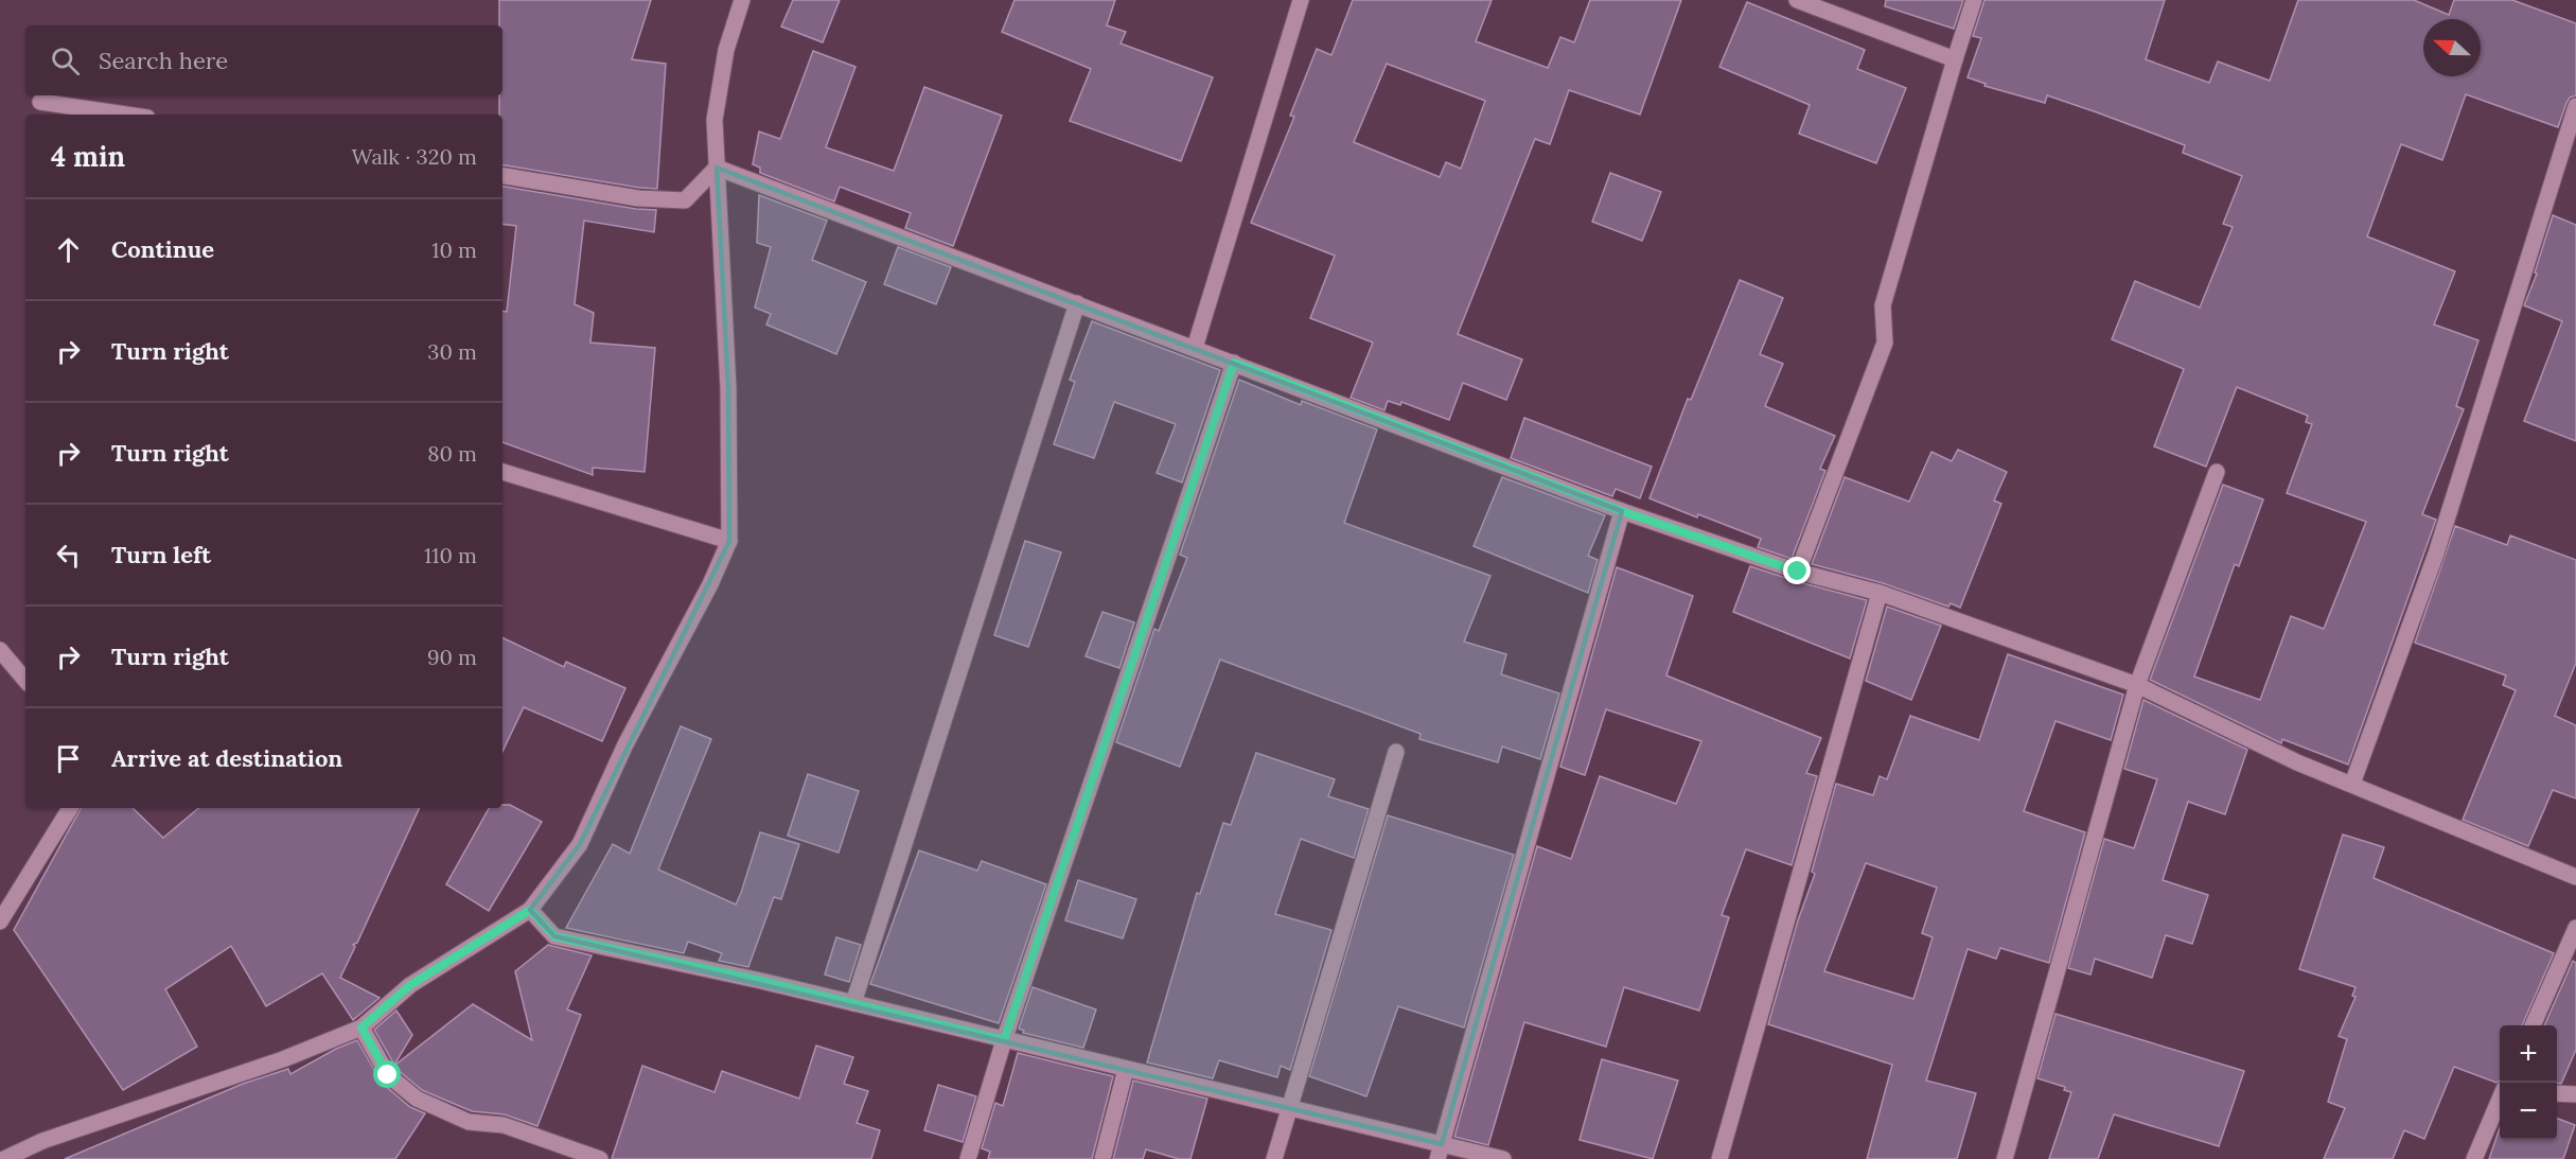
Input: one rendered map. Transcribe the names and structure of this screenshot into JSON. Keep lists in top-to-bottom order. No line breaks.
{"north":"left","page":{"search":"Search here","heading":["4 min","Walk · 320 m"],"list":[["Continue","10 m"],["Turn right","30 m"],["Turn right","80 m"],["Turn left","110 m"],["Turn right","90 m"],"Arrive at destination"],"map_buttons":["+","−"]}}
